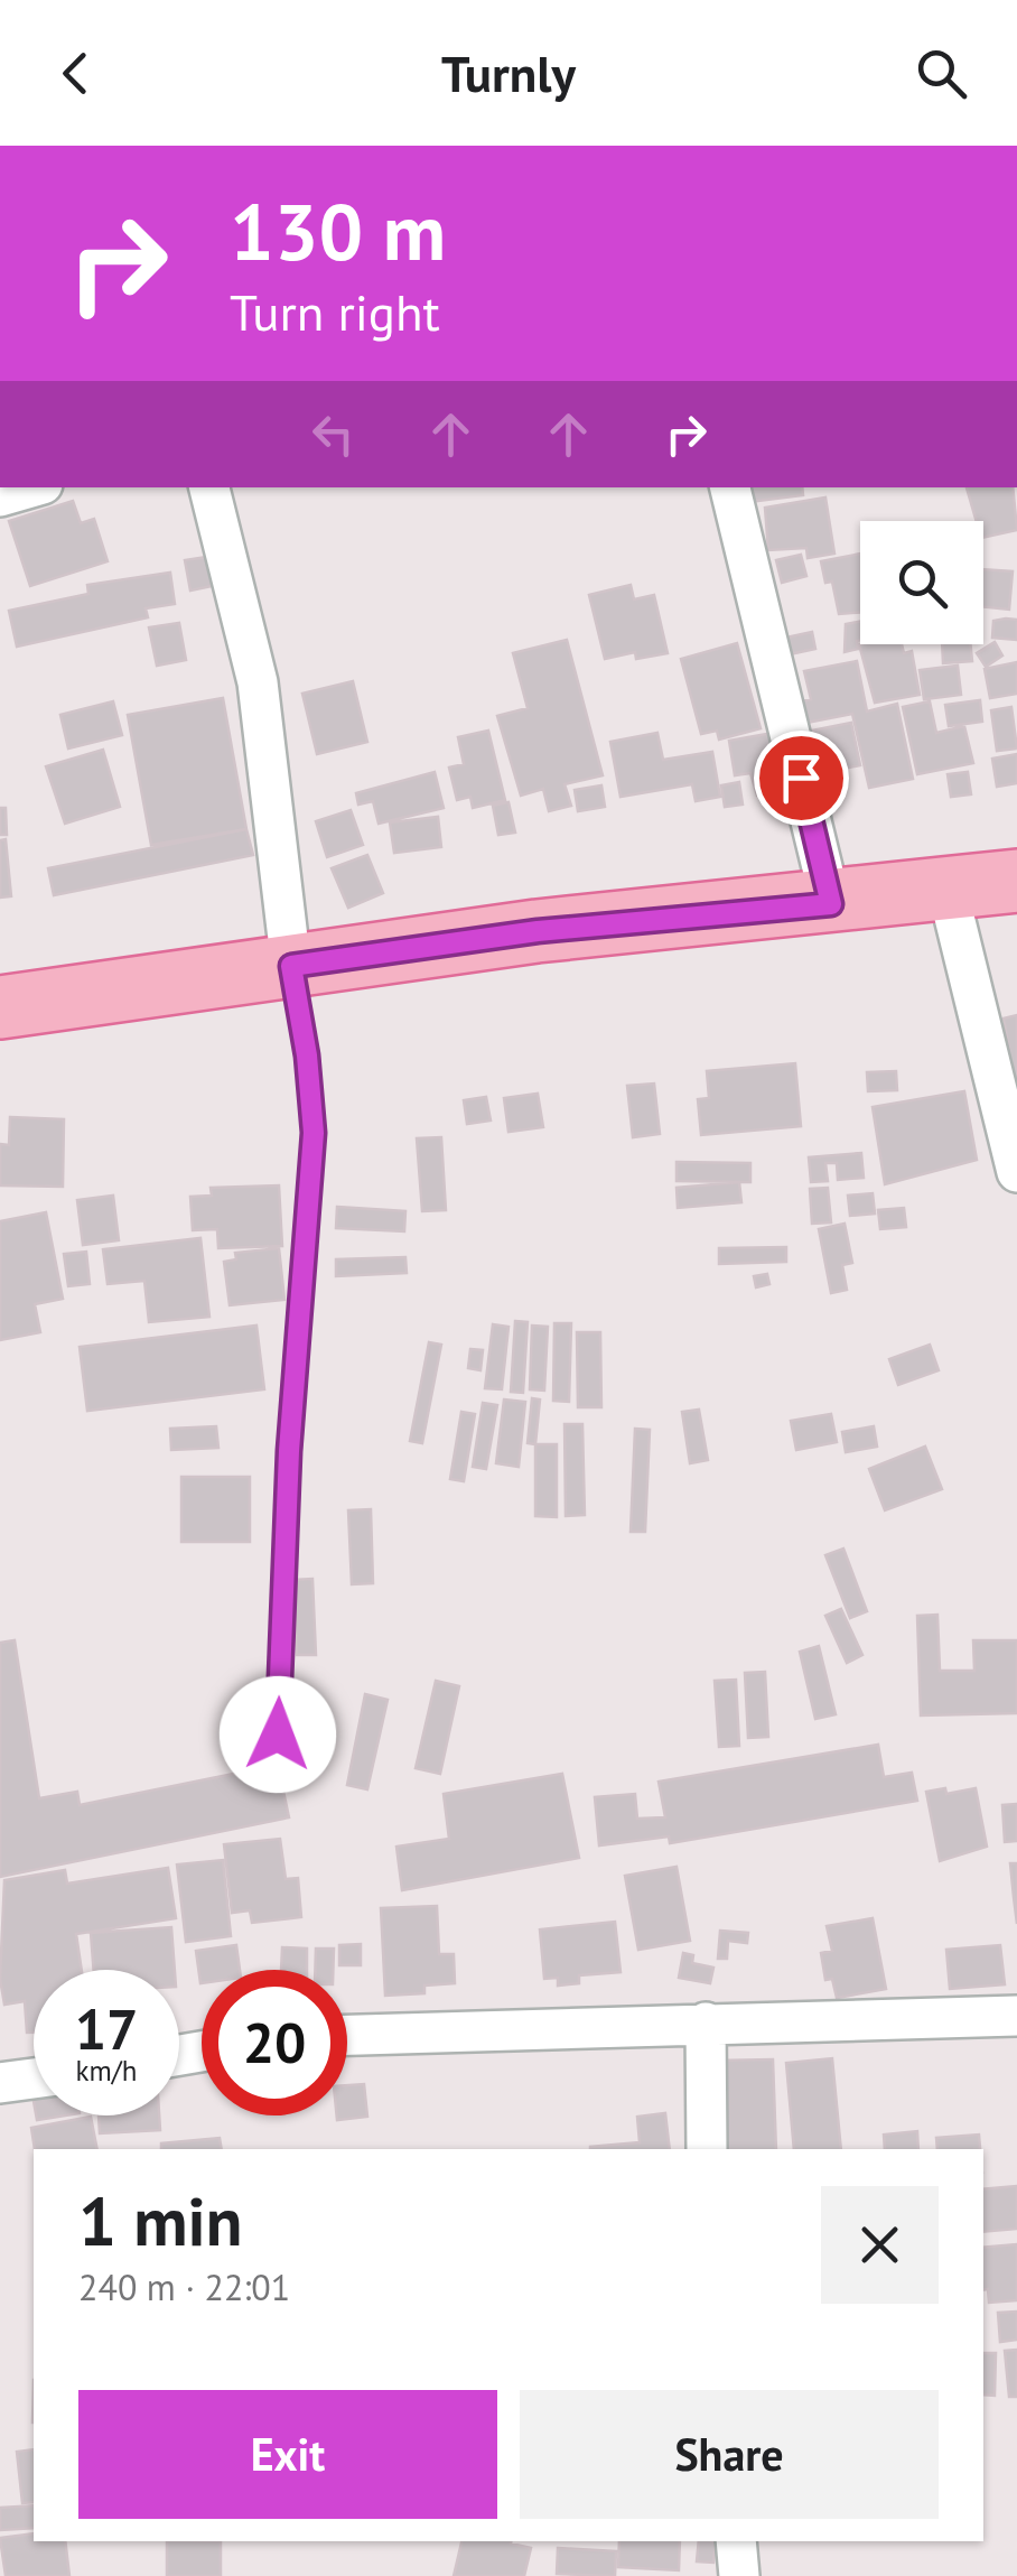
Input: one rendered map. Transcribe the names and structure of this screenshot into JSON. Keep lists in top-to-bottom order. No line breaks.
{"page":{"header":"Turnly","turn":["130 m","Turn right"],"speed":"17 km/h","limit":"20","heading":["1 min","240 m · 22:01"],"buttons":["Exit","Share"]}}
